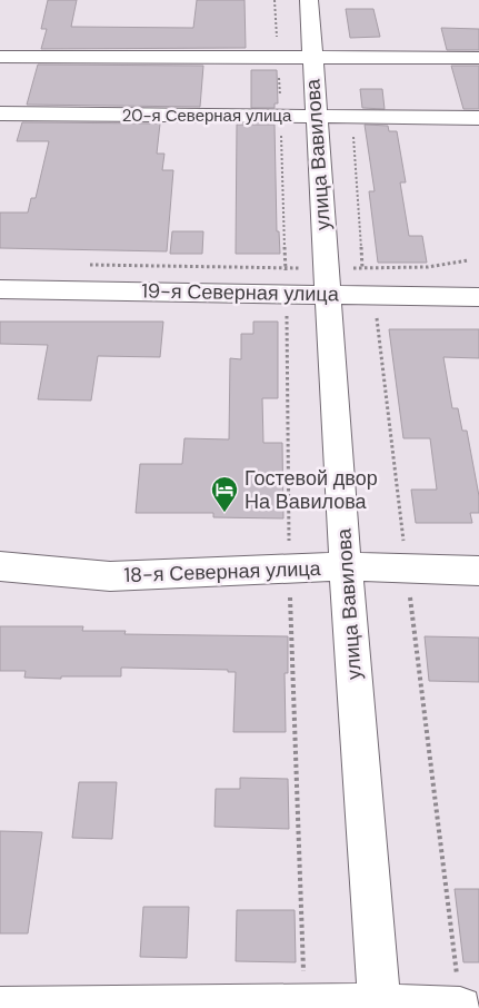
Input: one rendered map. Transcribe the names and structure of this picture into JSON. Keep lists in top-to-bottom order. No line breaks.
{"streets":{"street":["20-я Северная улица","улица Вавилова","19-я Северная улица","18-я Северная улица"]},"crossings":[["20-я Северная улица","улица Вавилова"],["улица Вавилова","19-я Северная улица"],["улица Вавилова","18-я Северная улица"]],"places":{"hotel":["Гостевой двор На Вавилова"]}}
